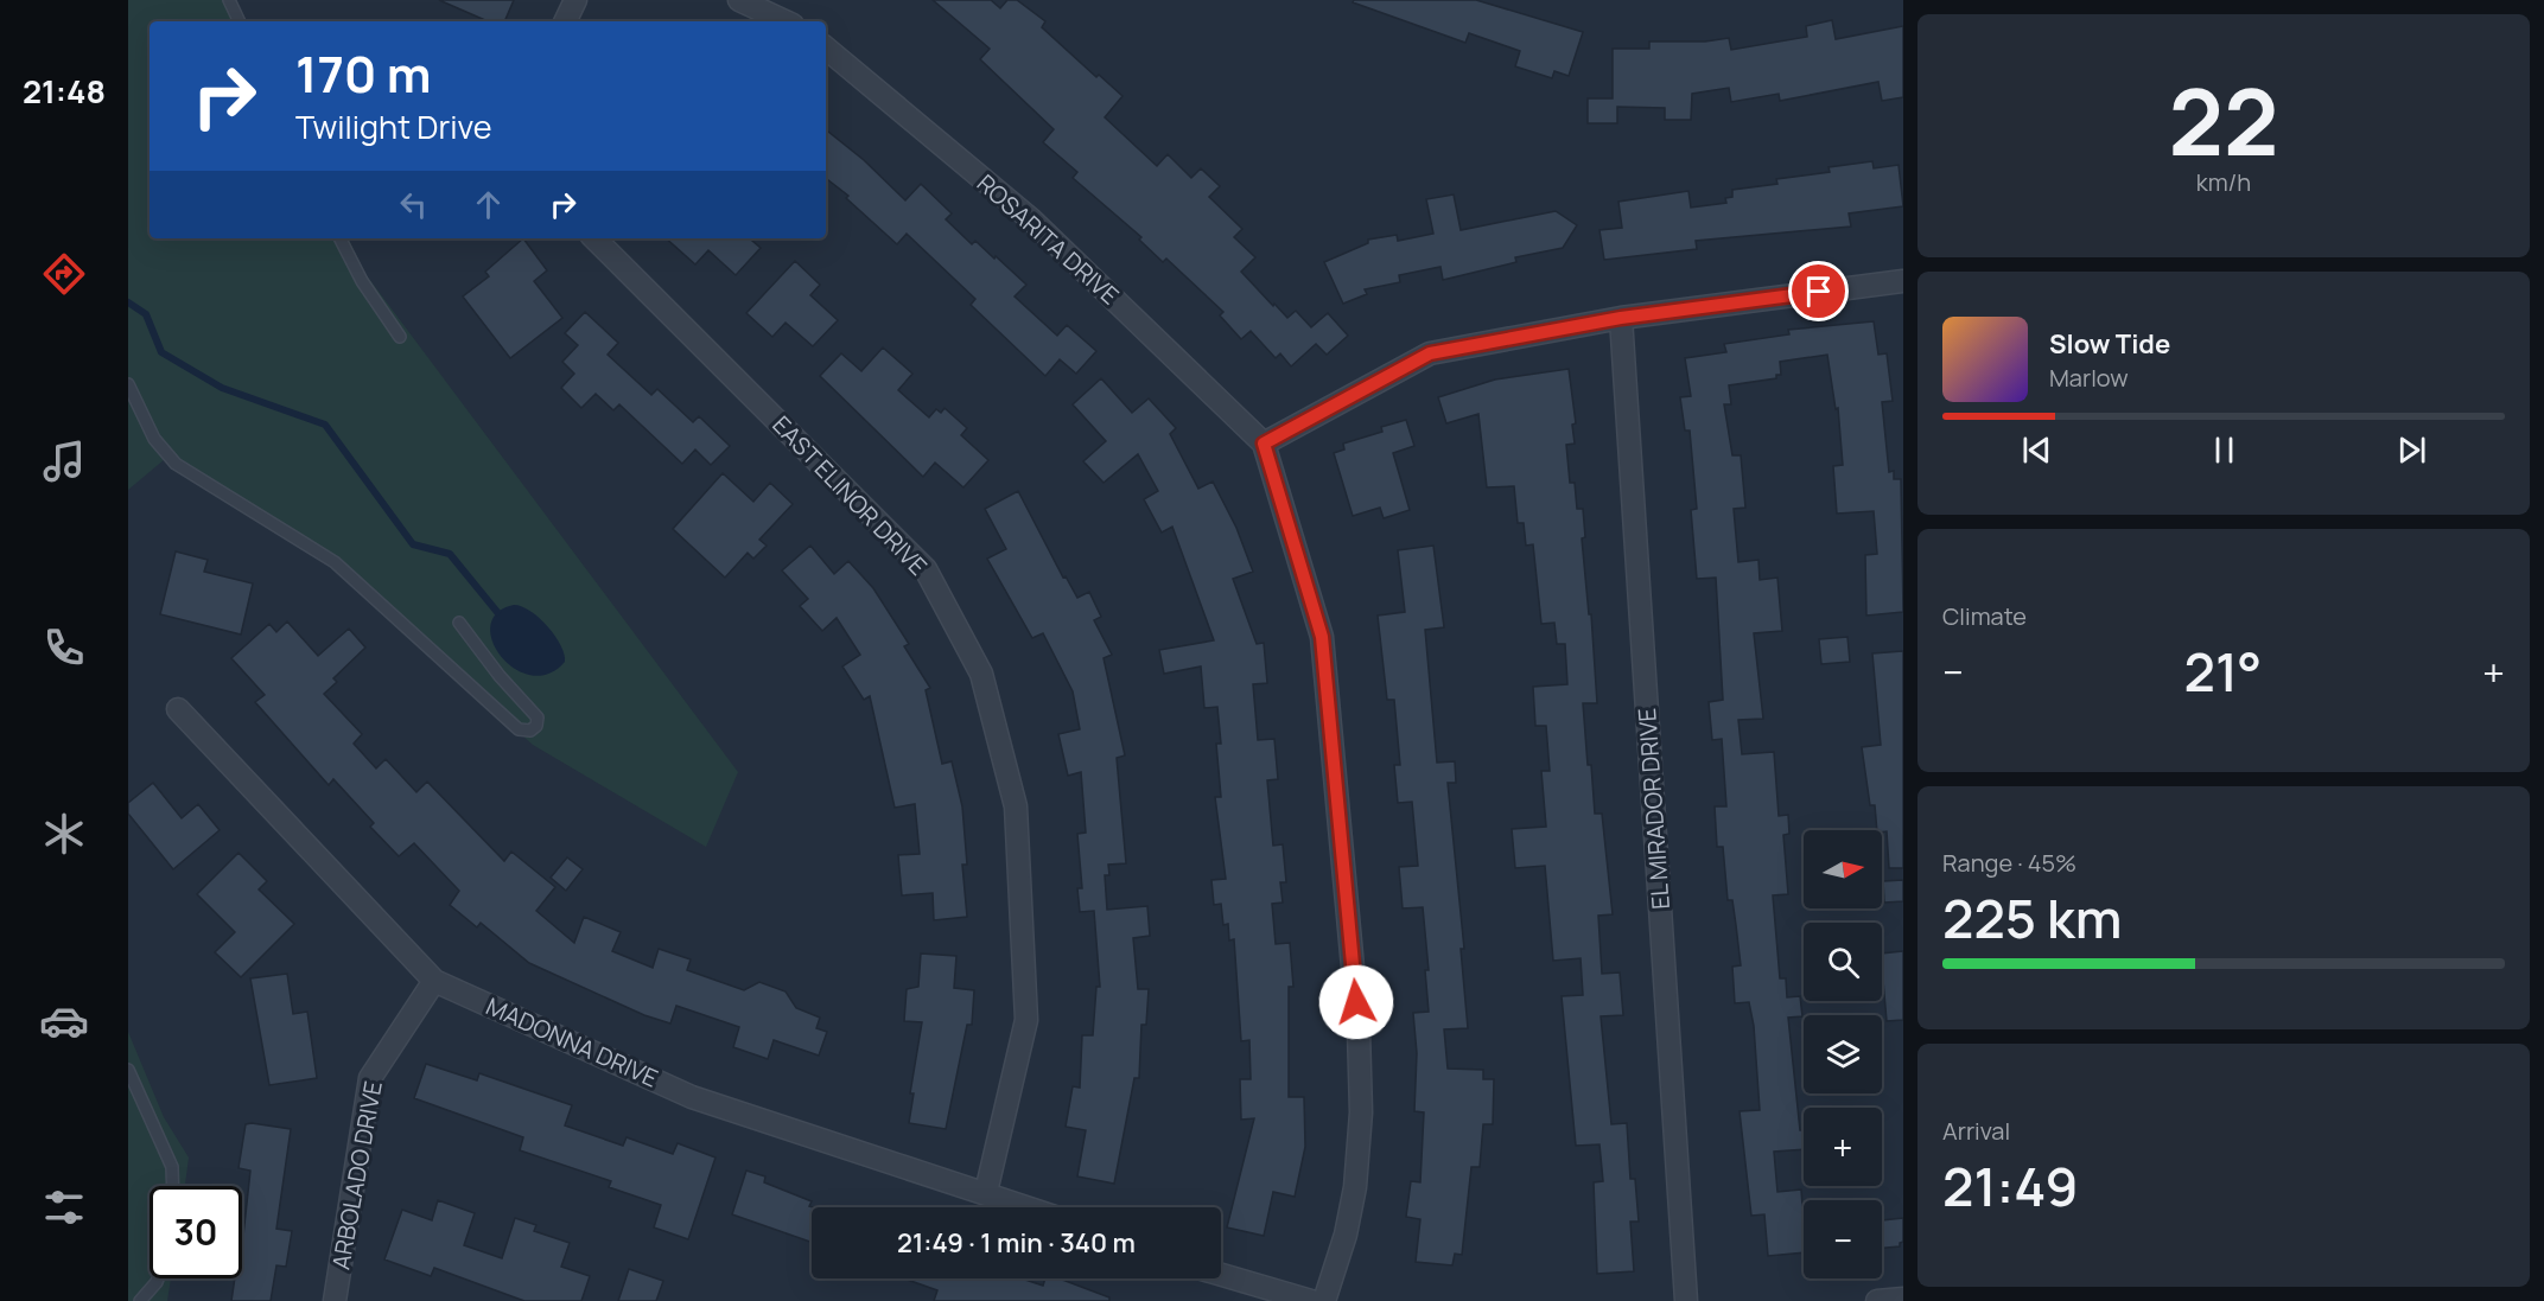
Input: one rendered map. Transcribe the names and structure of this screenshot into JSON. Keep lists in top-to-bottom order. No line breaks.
{"streets":{"street":["ROSARITA DRIVE","EAST ELINOR DRIVE","EL MIRADOR DRIVE","MADONNA DRIVE","ARBOLADO DRIVE"]},"crossings":[["EAST ELINOR DRIVE","MADONNA DRIVE"],["MADONNA DRIVE","ARBOLADO DRIVE"]],"north":"right","page":{"tabs":"21:48","tile":[["22","km/h"],"Climate",["Range · 45%","225 km"],["Arrival","21:49"]],"turn":["170 m","Twilight Drive"],"song":["Slow Tide","Marlow"],"heat":["−","21°","+"],"map_buttons":["+","−"],"limit":"30","trip":"21:49 · 1 min · 340 m"}}
